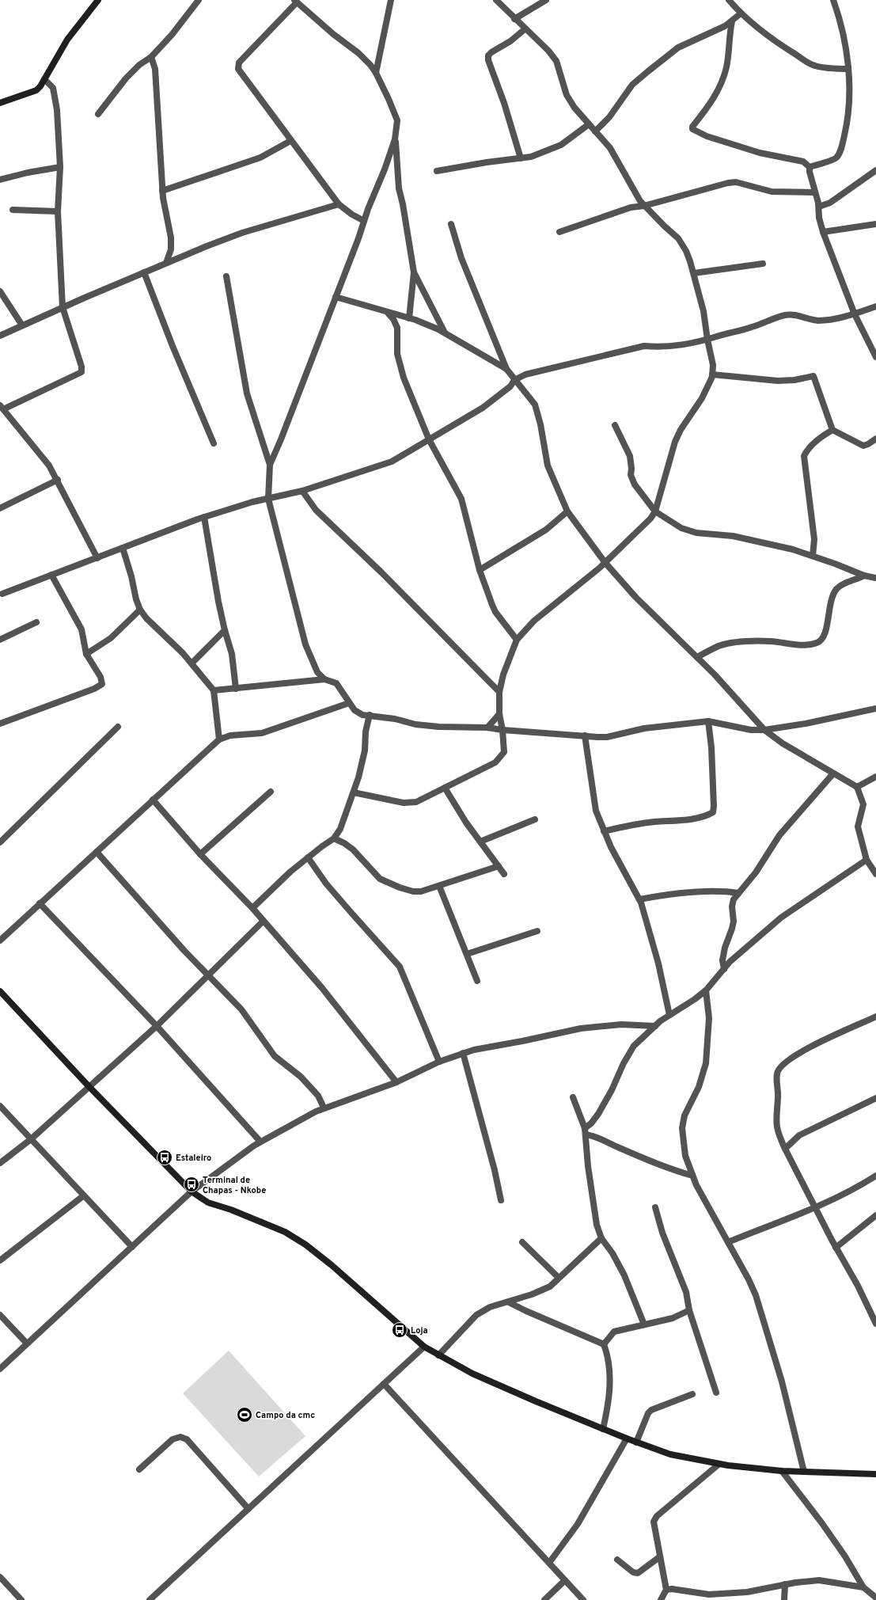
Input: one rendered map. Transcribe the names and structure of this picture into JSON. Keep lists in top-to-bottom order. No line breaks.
{"places":{"bus stop":["Estaleiro","Terminal de Chapas - Nkobe","Loja"],"sports":["Campo da cmc"]}}
